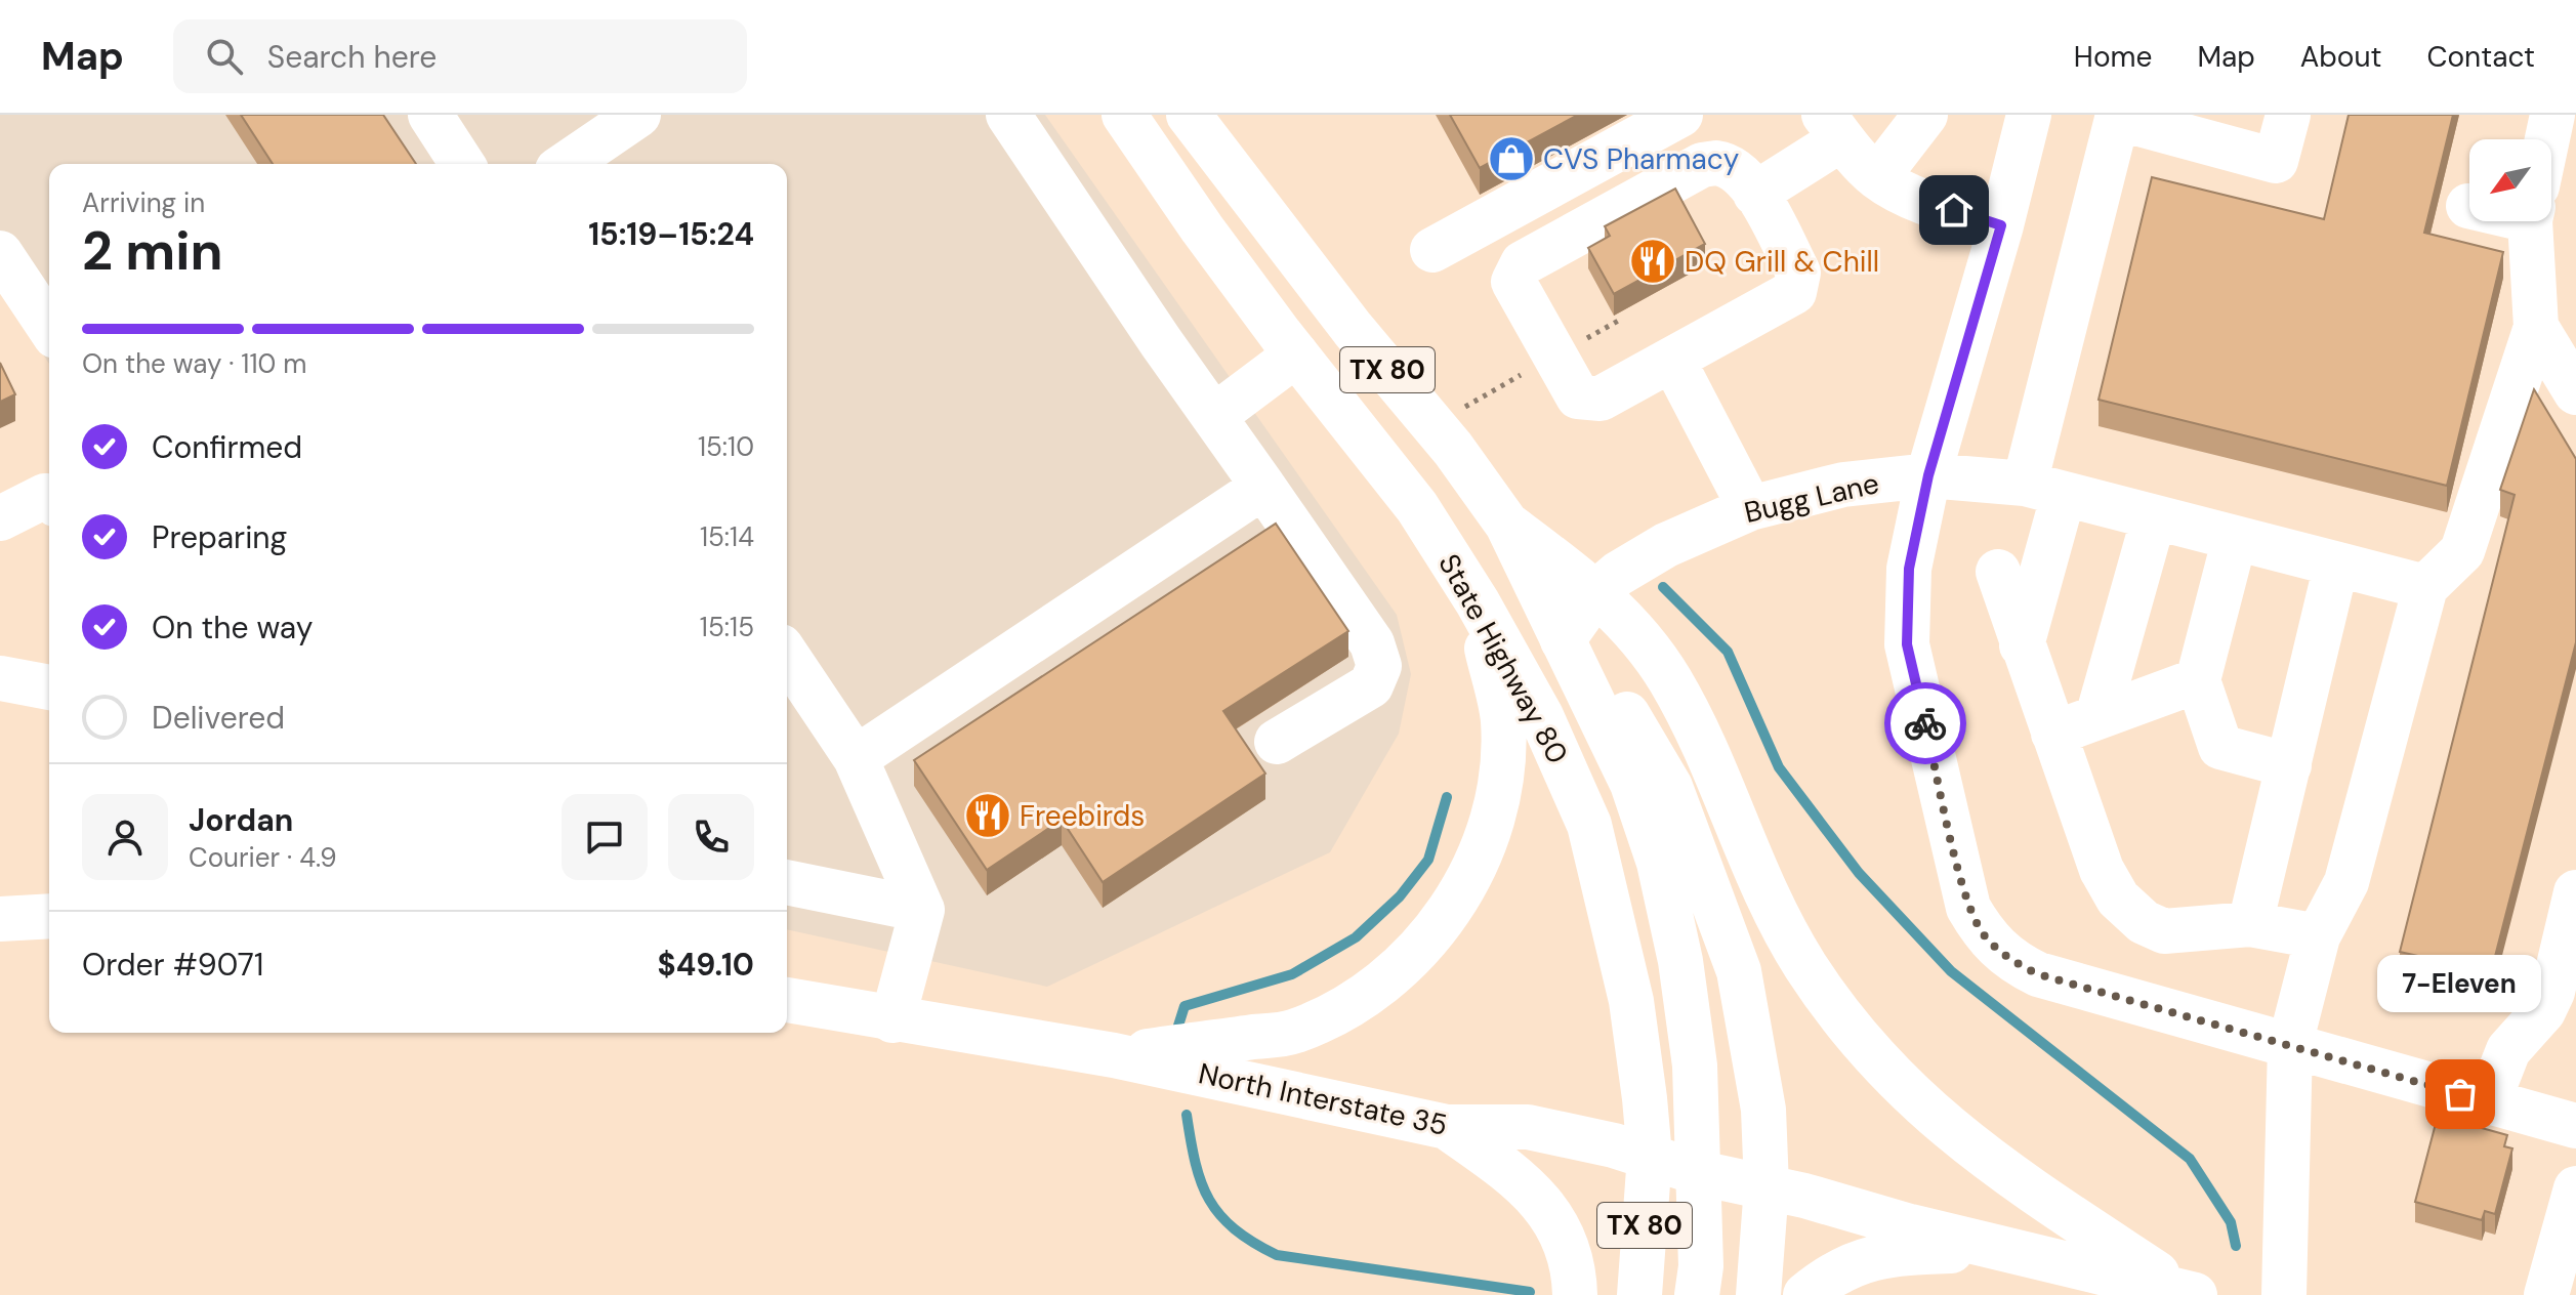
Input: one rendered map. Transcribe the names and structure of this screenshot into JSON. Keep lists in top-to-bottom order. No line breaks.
{"streets":{"main road":["TX 80","Bugg Lane","State Highway 80","North Interstate 35"]},"crossings":[["Bugg Lane","State Highway 80"],["State Highway 80","North Interstate 35"]],"places":{"shop":["CVS Pharmacy"],"restaurant":["DQ Grill & Chill","Freebirds"],"other":["7-Eleven"]},"north":"bottom left","page":{"header":"Map","search":"Search here","nav":["Home","Map","About","Contact"],"heading":["2 min","Arriving in","15:19–15:24"],"panel":["Jordan","Courier · 4.9","Order #9071","$49.10"],"bar":"On the way · 110 m","list":[["Confirmed","15:10"],["Preparing","15:14"],["On the way","15:15"],"Delivered"],"bubble":"7-Eleven"}}
